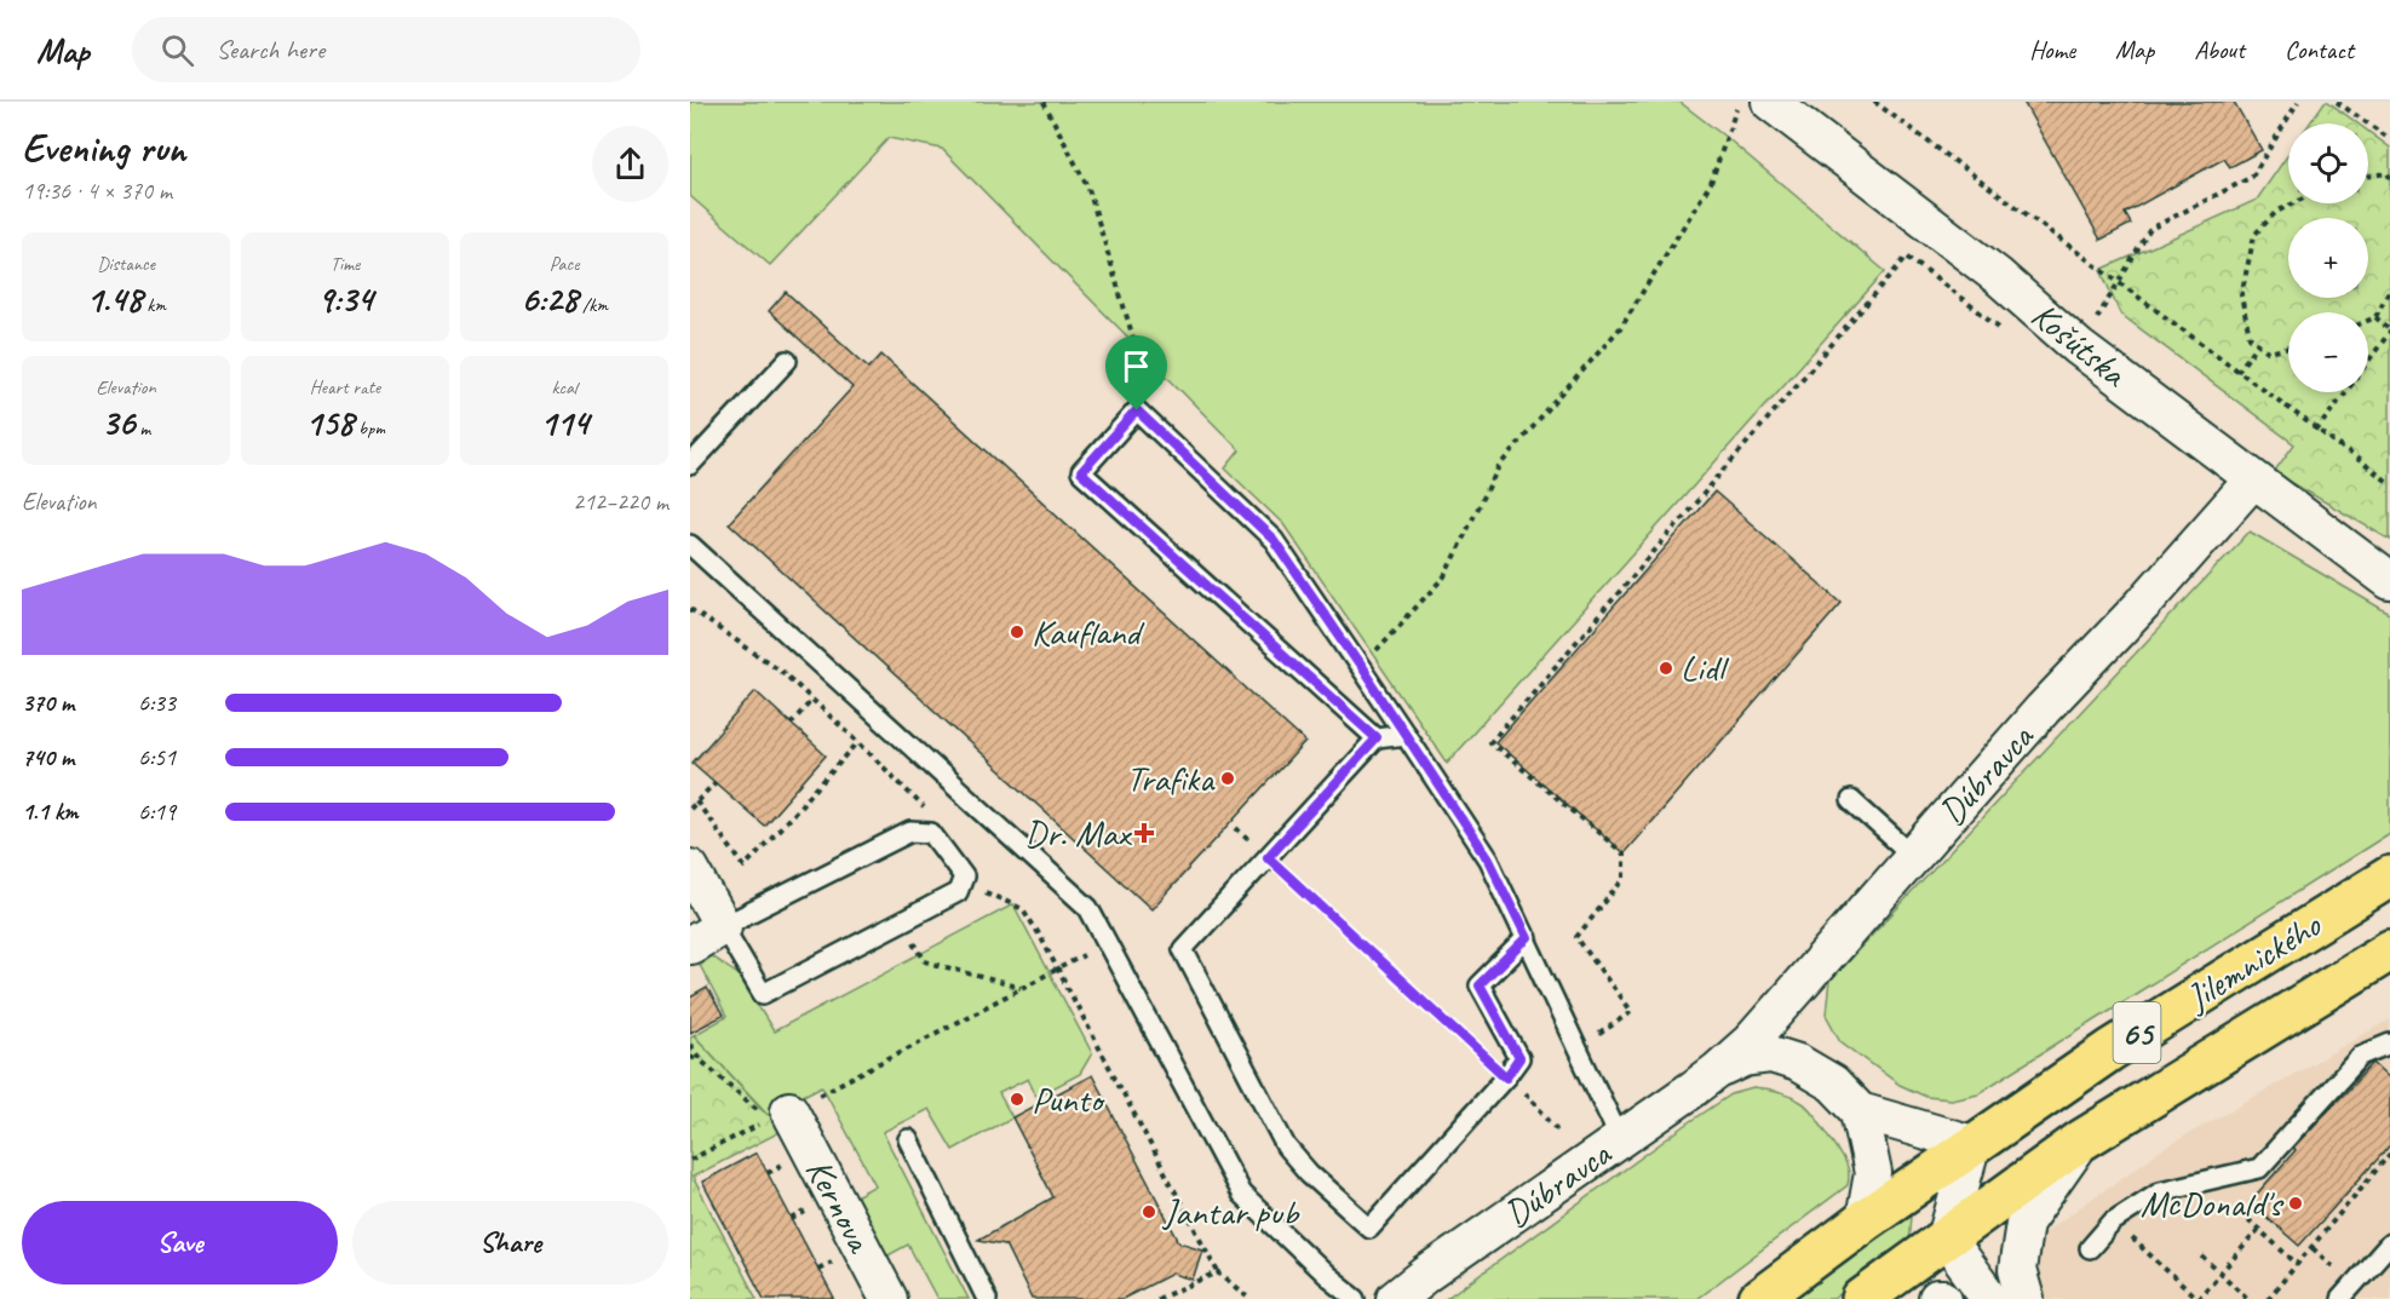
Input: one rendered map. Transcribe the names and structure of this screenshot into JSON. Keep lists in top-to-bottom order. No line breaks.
{"streets":{"main road":["Jilemnického","65"],"street":["Košútska","Dúbravca","Kernova"]},"crossings":[["Košútska","Dúbravca"]],"places":{"other":["Kaufland","Lidl","Trafika","Punto","McDonald's","Jantar pub"],"health":["Dr. Max"]},"page":{"header":"Map","search":"Search here","nav":["Home","Map","About","Contact"],"heading":["Evening run","19:36 · 4 × 370 m"],"map_buttons":["+","−"],"stats":[["Distance","1.48 km"],["Time","9:34"],["Pace","6:28 /km"],["Elevation","36 m"],["Heart rate","158 bpm"],["kcal","114"]],"chart":["Elevation","212–220 m"],"list":[{"name":"370 m","note":"6:33"},{"name":"740 m","note":"6:51"},{"name":"1.1 km","note":"6:19"}],"buttons":["Save","Share"]}}
